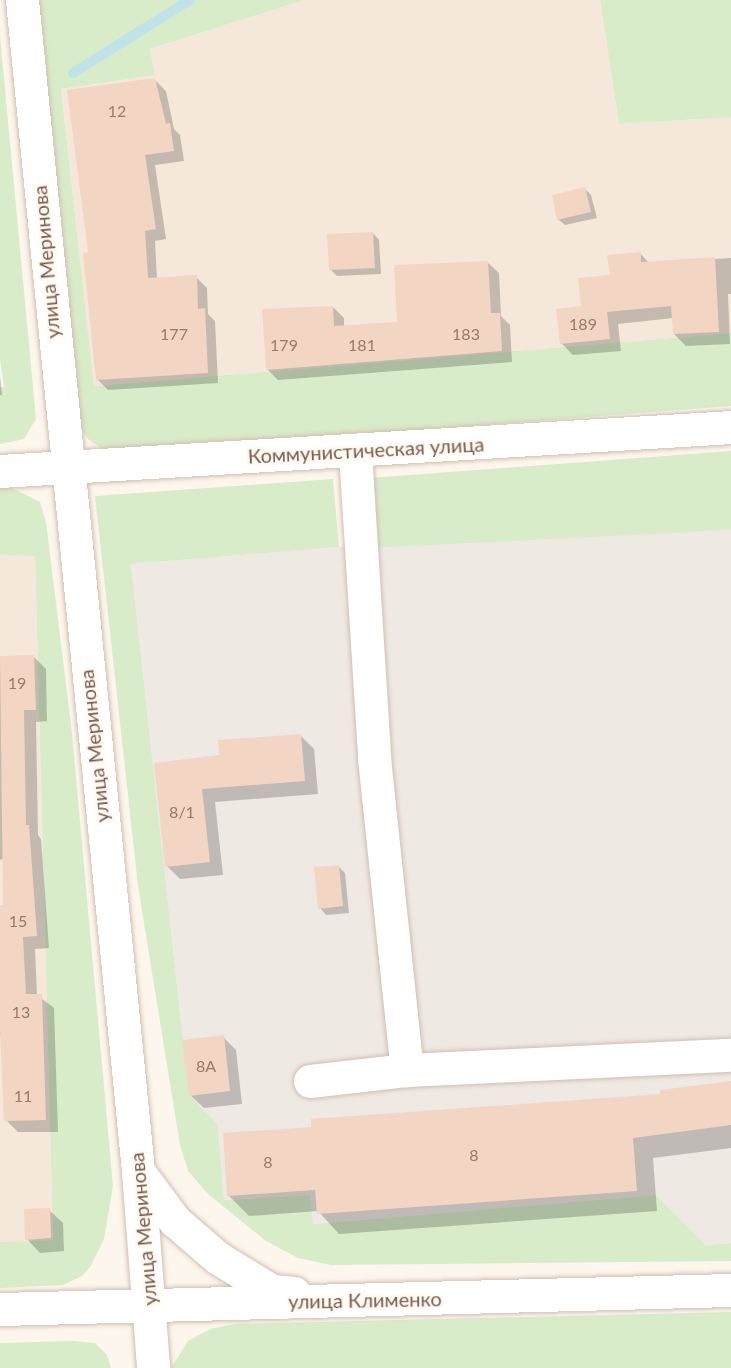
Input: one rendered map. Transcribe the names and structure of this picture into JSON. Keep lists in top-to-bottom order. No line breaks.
{"streets":{"street":["улица Меринова","Коммунистическая улица","улица Клименко"]},"crossings":[["улица Меринова","Коммунистическая улица"],["улица Меринова","улица Клименко"]],"house_numbers":["12","189","177","183","179","181","19","8/1","15","13","8А","11","8","8"]}
